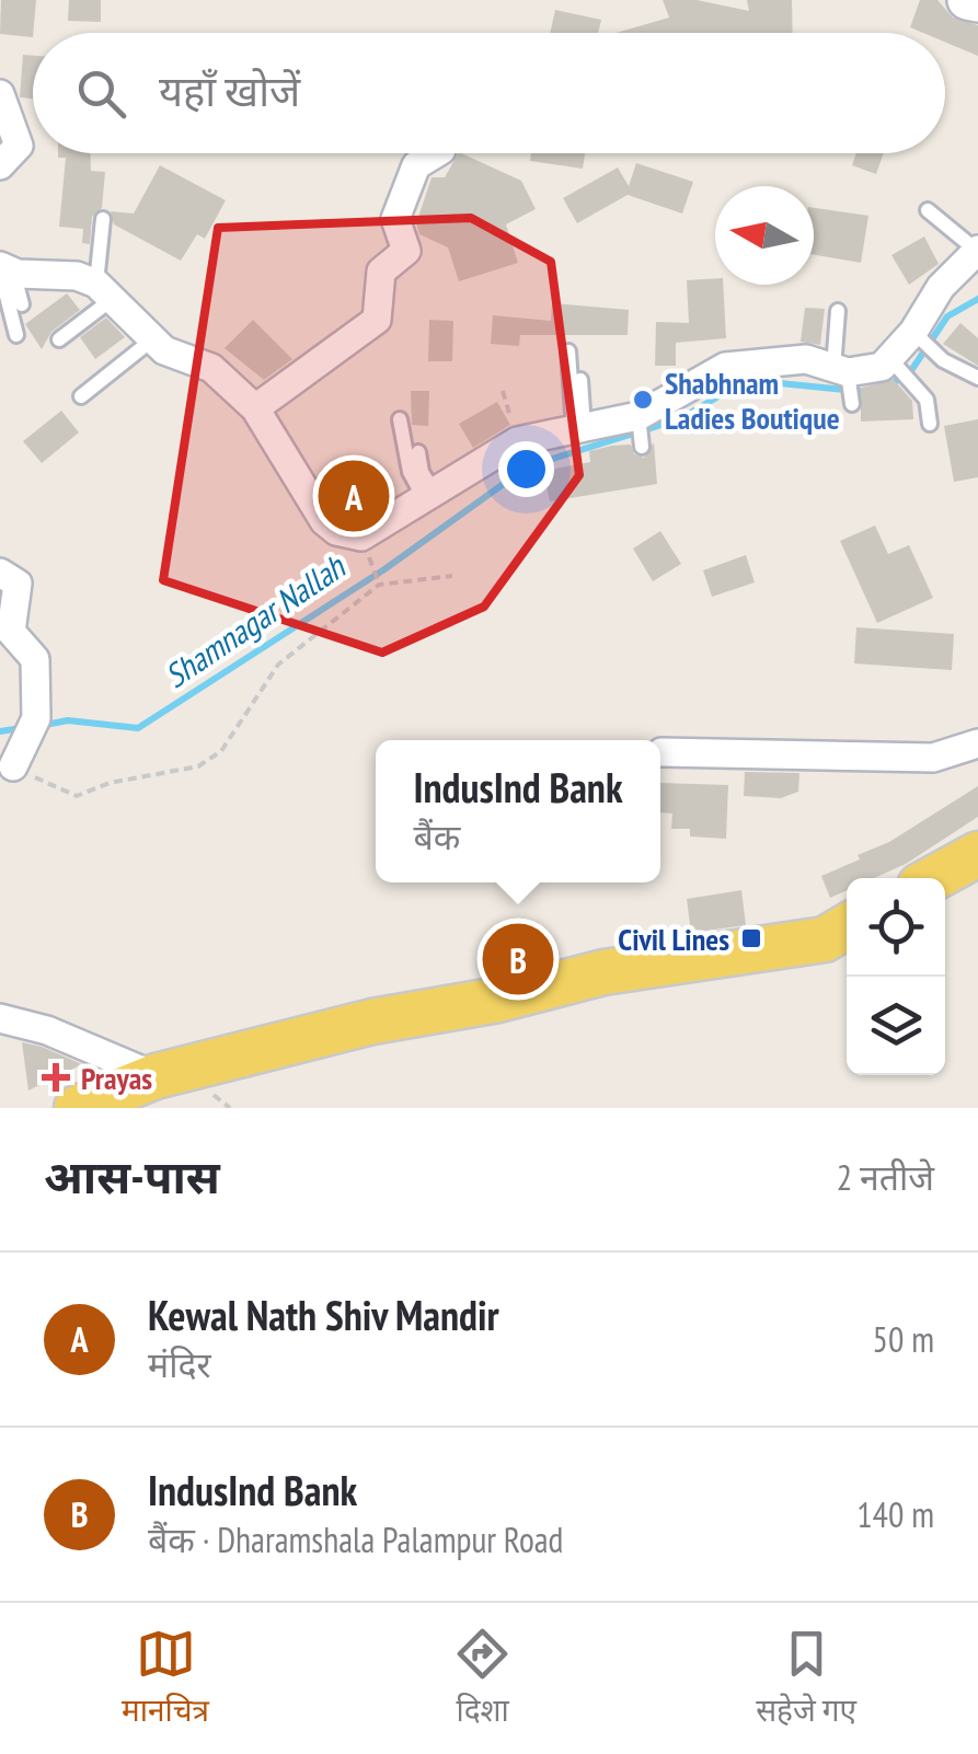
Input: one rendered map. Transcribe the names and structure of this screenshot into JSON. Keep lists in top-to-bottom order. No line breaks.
{"water":["Shamnagar Nallah"],"places":{"other":["Shabhnam Ladies Boutique"],"transit":["Civil Lines"],"health":["Prayas"]},"north":"left","page":{"search":"यहाँ खोजें","pins":["A","B"],"popup":["IndusInd Bank","बैंक"],"heading":["आस-पास","2 नतीजे"],"list":[{"mark":"A","name":"Kewal Nath Shiv Mandir","note":"मंदिर","value":"50 m"},{"mark":"B","name":"IndusInd Bank","note":"बैंक · Dharamshala Palampur Road","value":"140 m"}],"nav":["मानचित्र","दिशा","सहेजे गए"]}}
